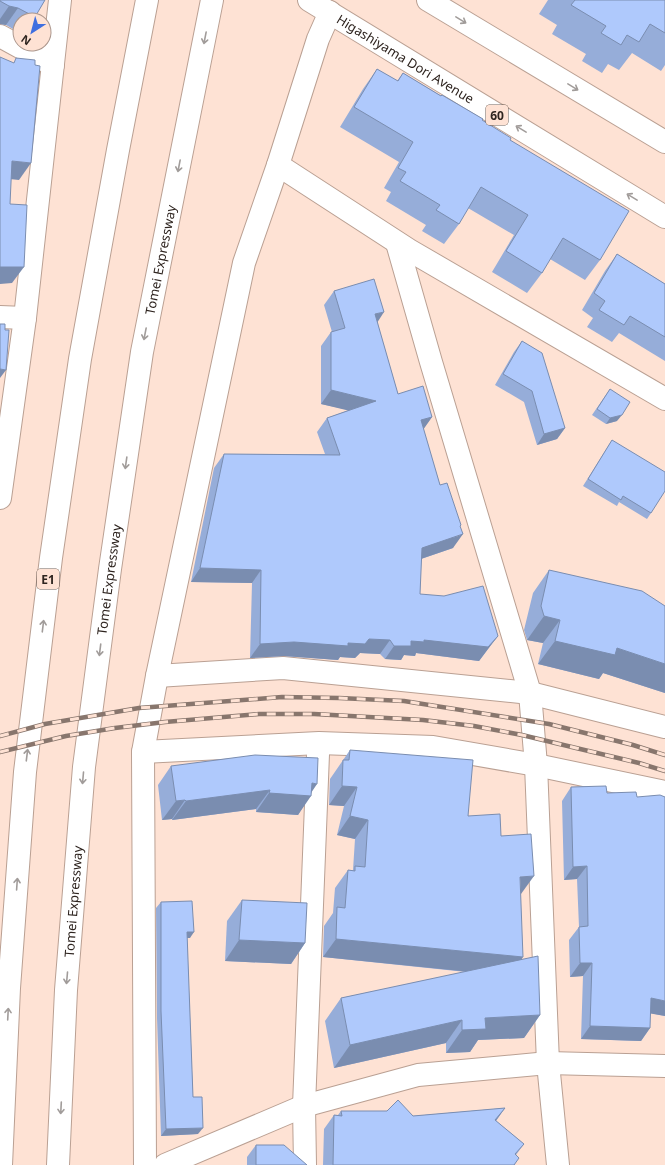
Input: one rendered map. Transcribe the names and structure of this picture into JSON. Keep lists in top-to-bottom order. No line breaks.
{"streets":{"main road":["Higashiyama Dori Avenue","60","Tomei Expressway","E1"]},"crossings":[["Higashiyama Dori Avenue","60"]],"north":"bottom left"}
